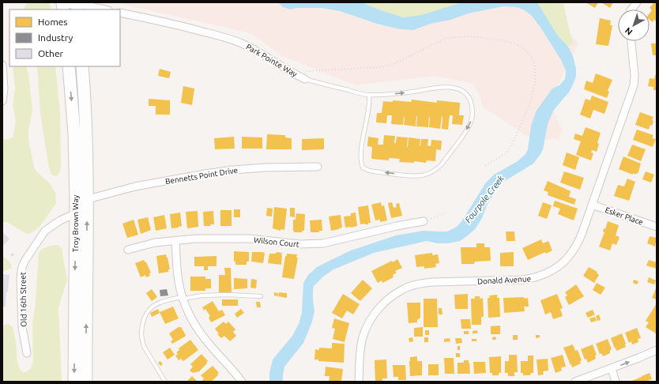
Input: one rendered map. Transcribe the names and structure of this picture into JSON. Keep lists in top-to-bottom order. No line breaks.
{"streets":{"main road":["Troy Brown Way"],"street":["Park Pointe Way","Bennetts Point Drive","Esker Place","Wilson Court","Donald Avenue","Old 16th Street"]},"crossings":[["Bennetts Point Drive","Troy Brown Way"],["Esker Place","Donald Avenue"],["Troy Brown Way","Old 16th Street"]],"water":["Fourpole Creek"],"legend":["Homes","Industry","Other"],"north":"bottom left"}
